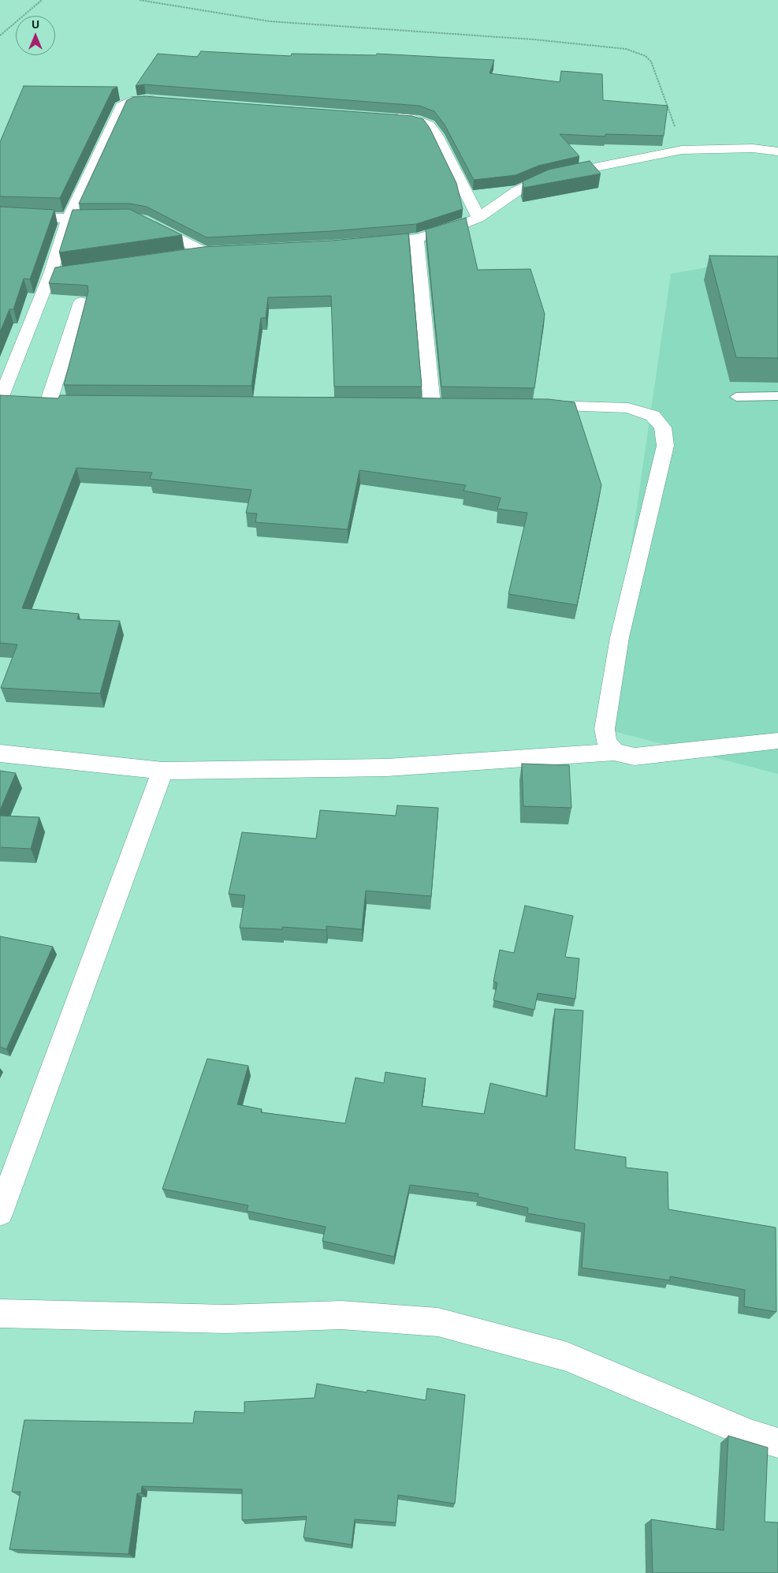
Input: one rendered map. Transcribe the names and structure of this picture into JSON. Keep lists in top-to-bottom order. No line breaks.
{"north":"top"}
